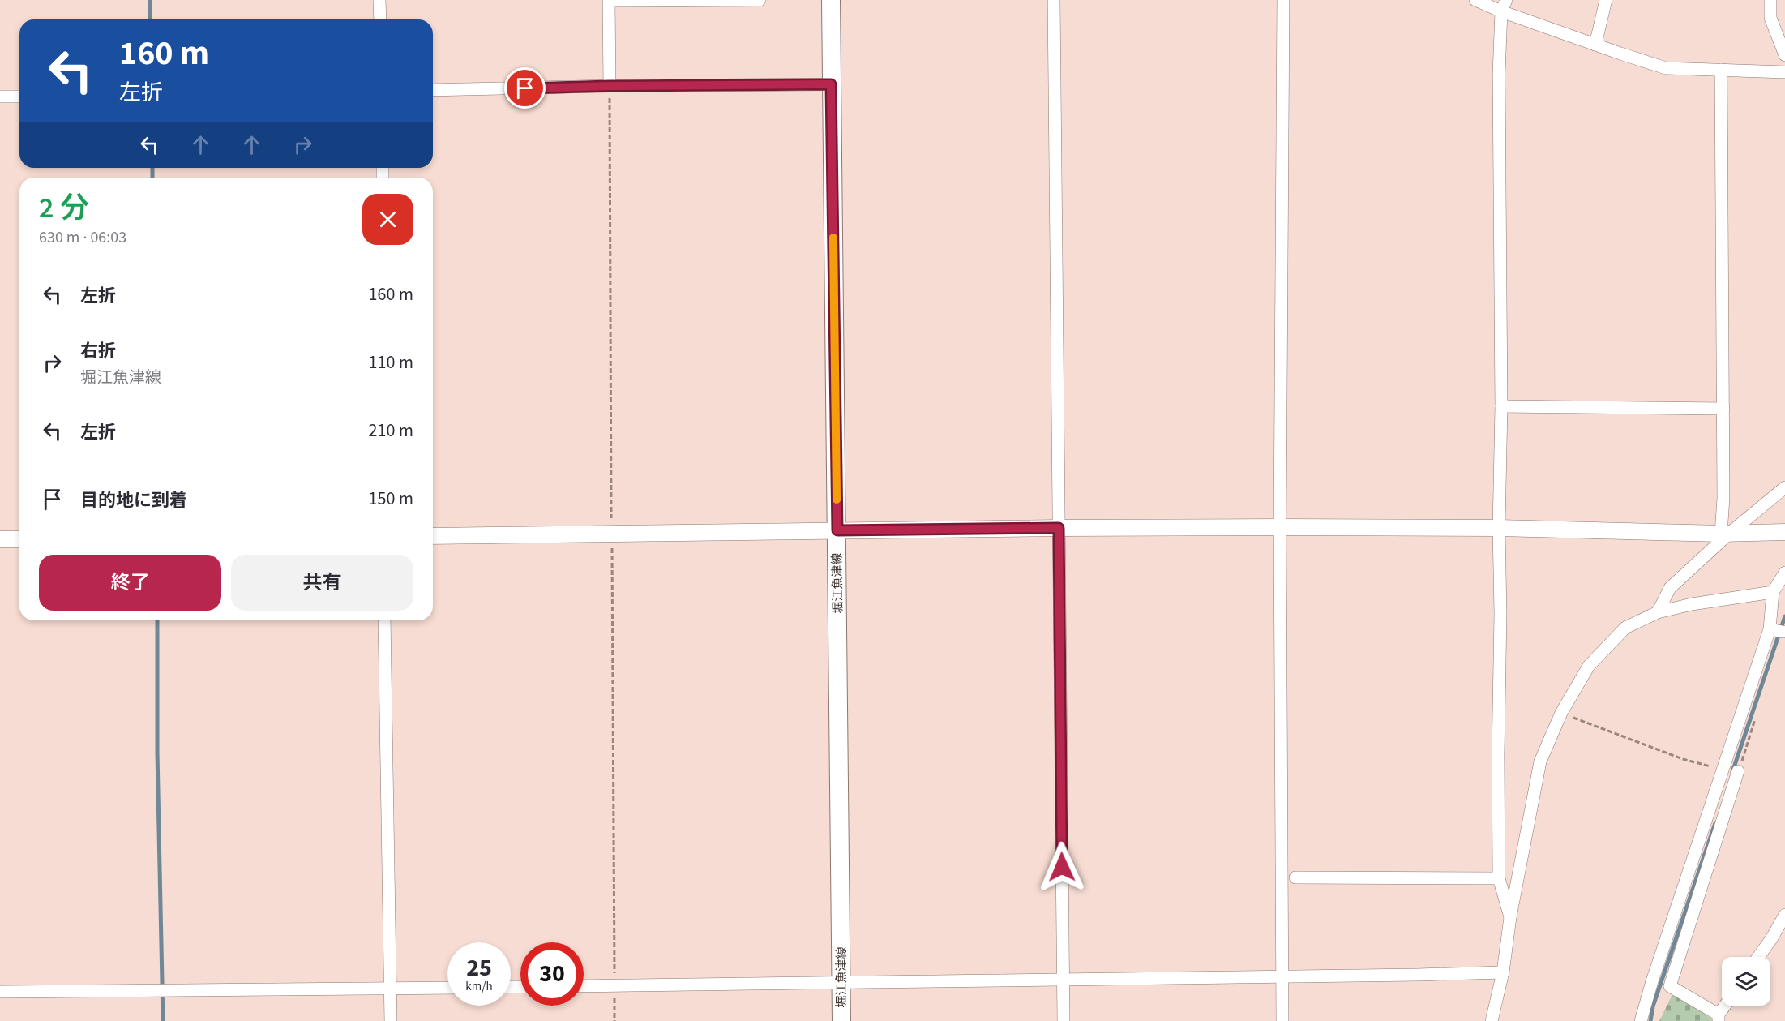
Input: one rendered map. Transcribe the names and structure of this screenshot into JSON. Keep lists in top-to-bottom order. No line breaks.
{"streets":{"main road":["堀江魚津線"]},"page":{"turn":["160 m","左折"],"heading":["2 分","630 m · 06:03"],"list":[{"name":"左折","value":"160 m"},{"name":"右折","note":"堀江魚津線","value":"110 m"},{"name":"左折","value":"210 m"},{"name":"目的地に到着","value":"150 m"}],"buttons":["終了","共有"],"speed":"25 km/h","limit":"30"}}
